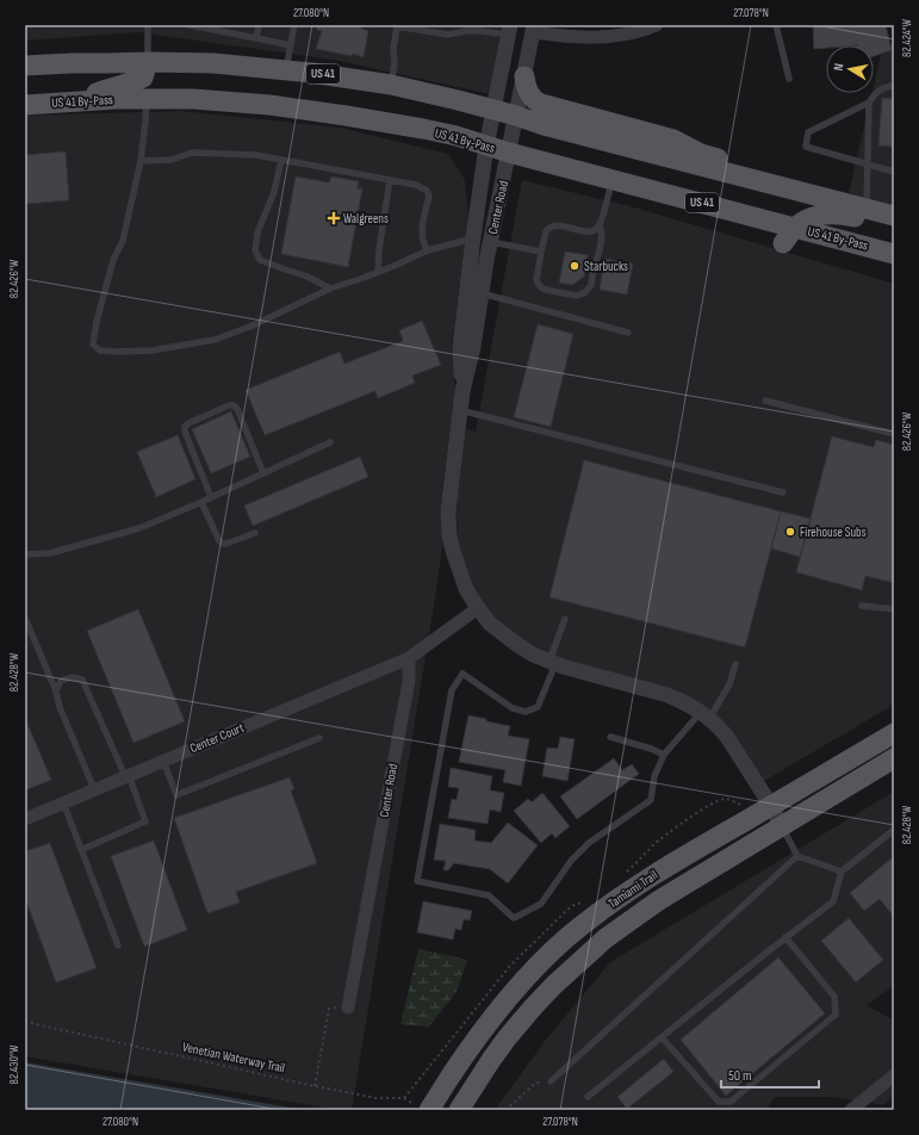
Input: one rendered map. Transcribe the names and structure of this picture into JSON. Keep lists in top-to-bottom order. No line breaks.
{"streets":{"main road":["US 41","US 41 By-Pass","Tamiami Trail"],"street":["Center Road","Center Court"],"path":["Venetian Waterway Trail"]},"crossings":[["US 41","Center Road"],["US 41 By-Pass","Center Road"],["Center Road","Center Court"],["Center Road","Tamiami Trail"],["Tamiami Trail","Venetian Waterway Trail"]],"places":{"health":["Walgreens"],"other":["Starbucks","Firehouse Subs"]},"scale_bar":"50 m","north":"left","coordinates":["27.080°N","27.078°N","82.424°W","82.426°W","82.428°W","82.430°W"]}
